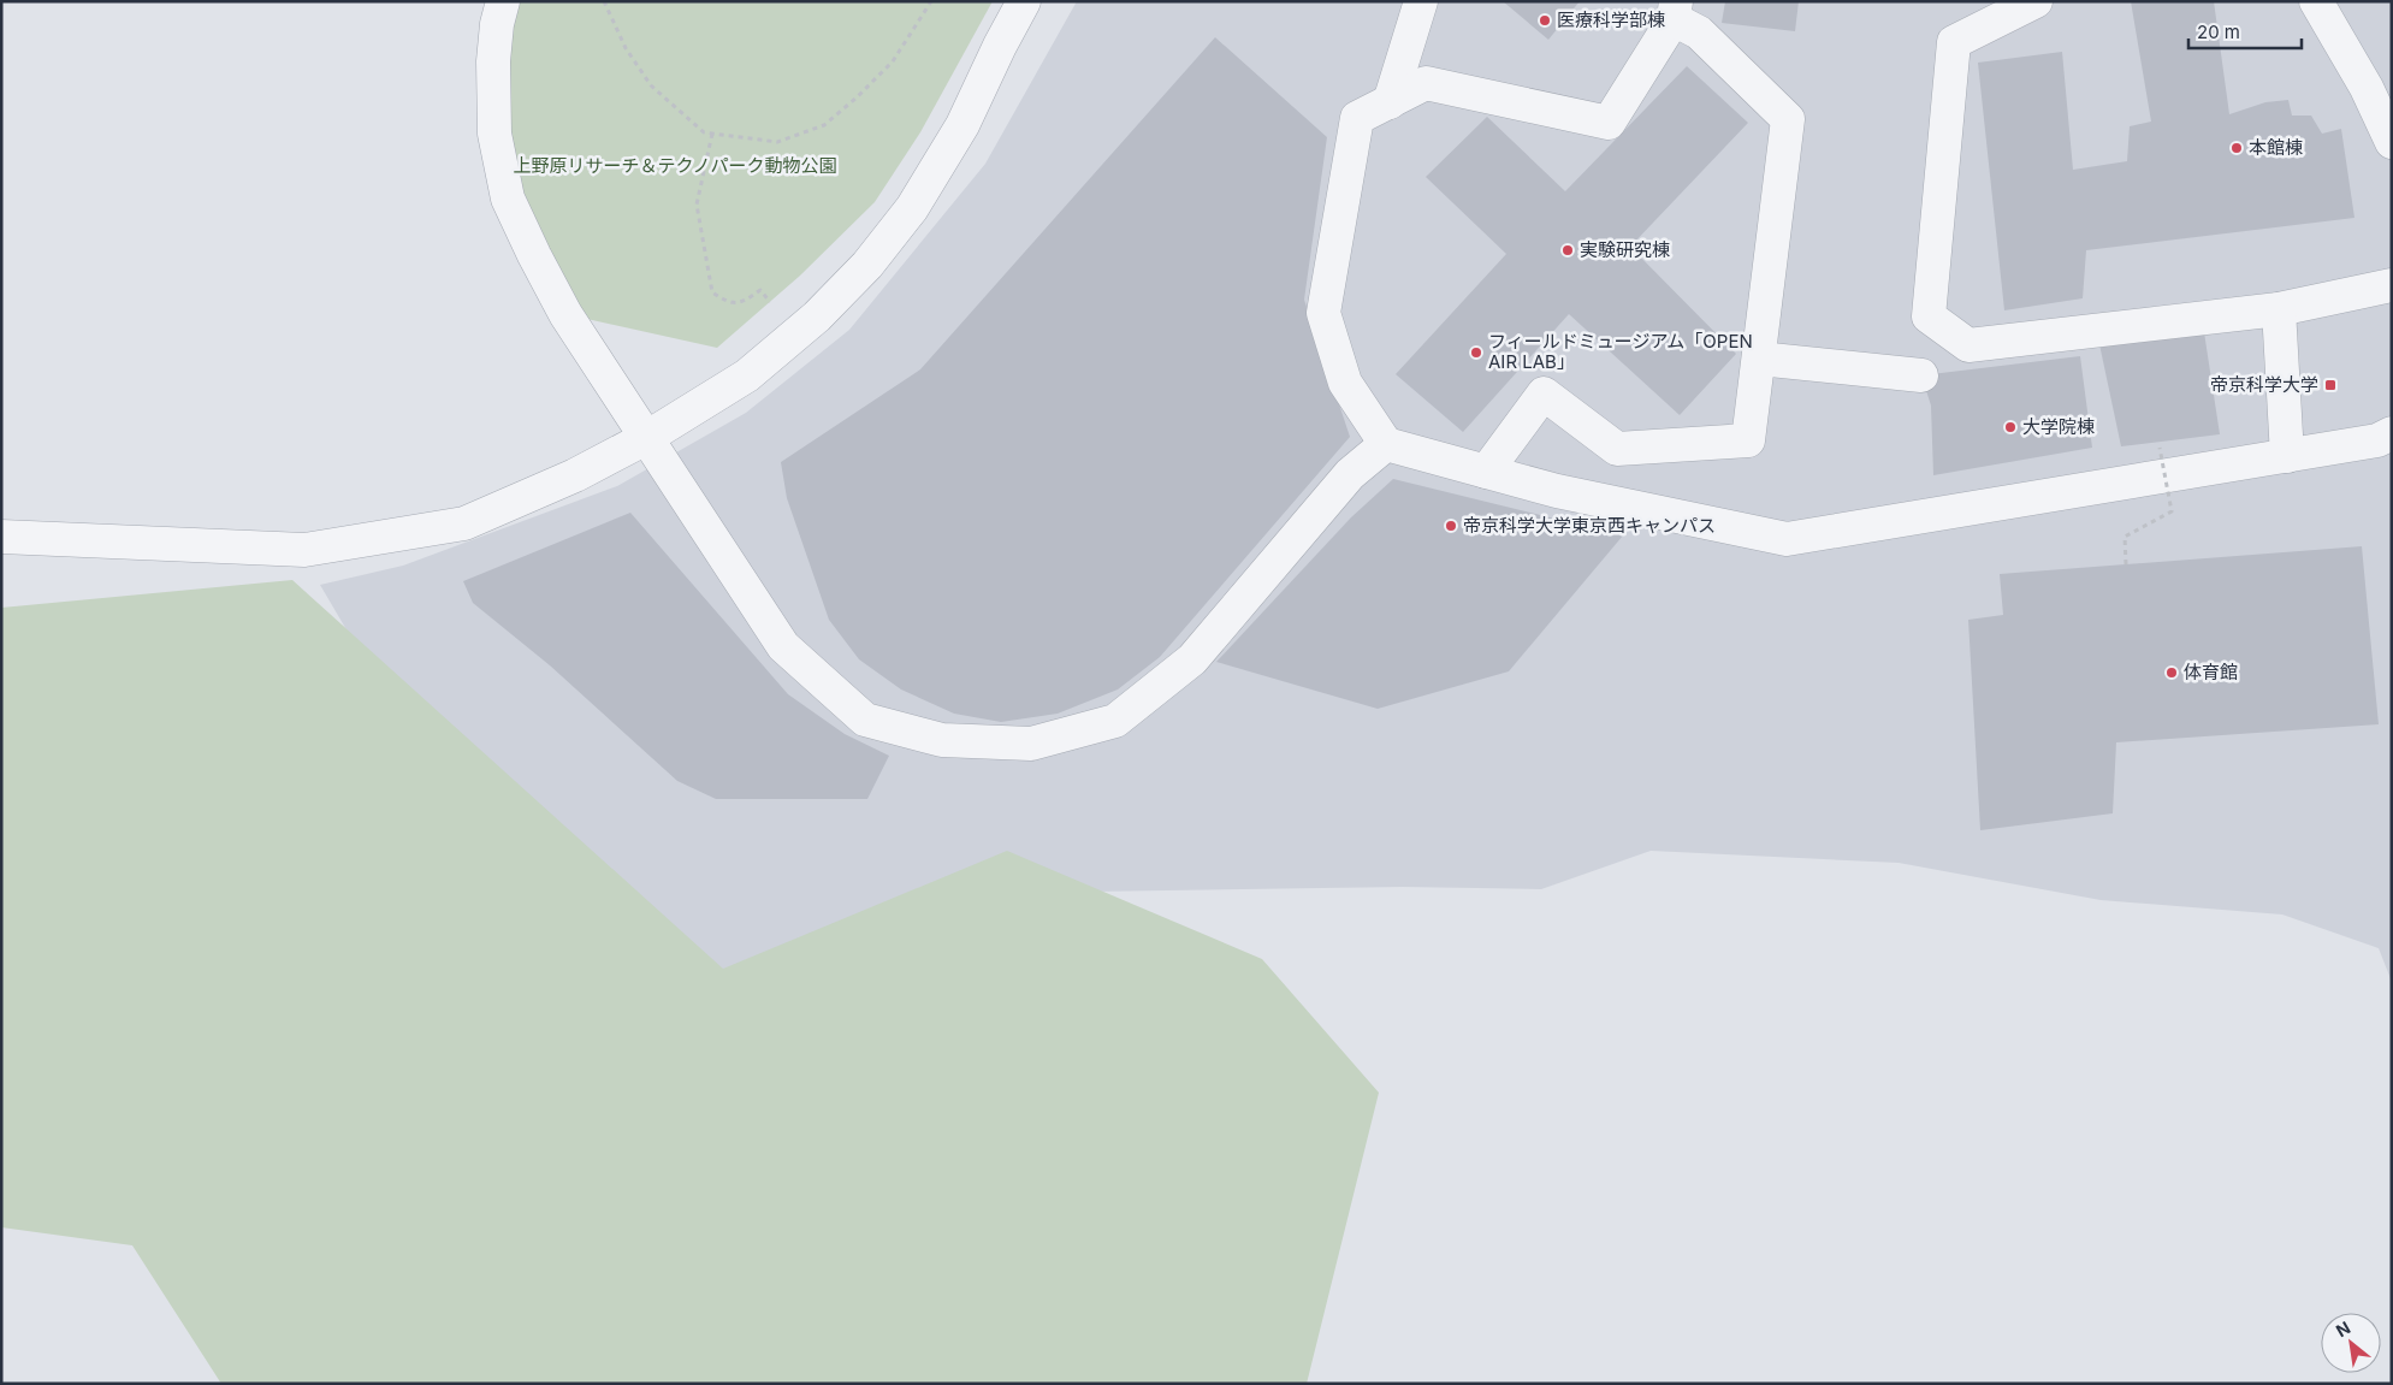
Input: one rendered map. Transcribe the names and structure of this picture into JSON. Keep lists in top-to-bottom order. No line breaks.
{"parks":["上野原リサーチ＆テクノパーク動物公園"],"places":{"other":["医療科学部棟","本館棟","実験研究棟","フィールドミュージアム「OPEN AIR LAB」","大学院棟","帝京科学大学東京西キャンパス","体育館"],"transit":["帝京科学大学"]},"scale_bar":"20 m","north":"top left"}
